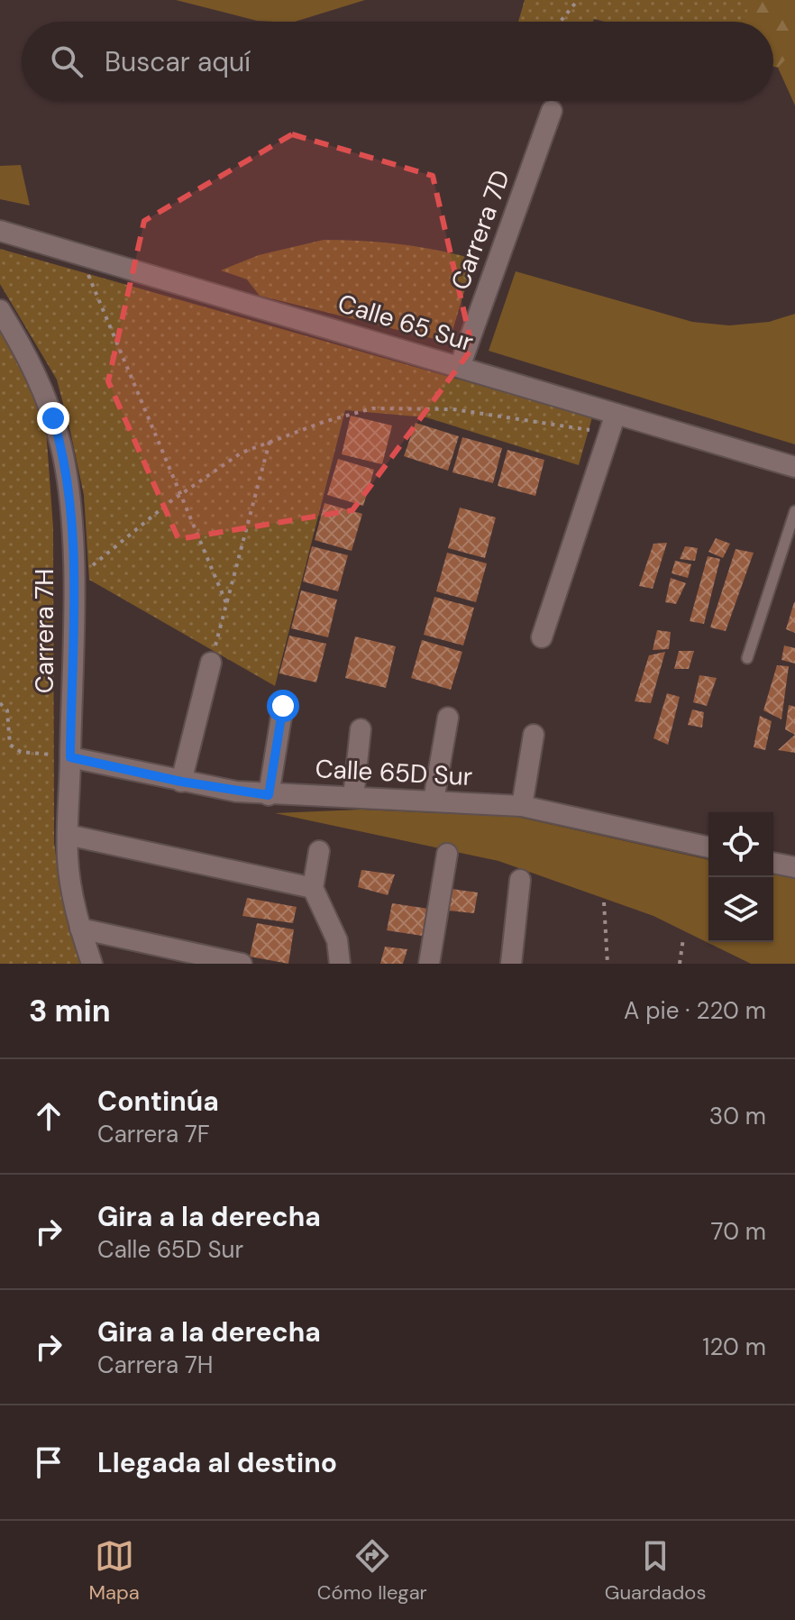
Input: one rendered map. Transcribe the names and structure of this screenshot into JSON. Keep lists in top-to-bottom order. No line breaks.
{"streets":{"street":["Carrera 7D","Calle 65 Sur","Carrera 7H","Calle 65D Sur"]},"crossings":[["Carrera 7D","Calle 65 Sur"],["Carrera 7H","Calle 65D Sur"]],"page":{"search":"Buscar aquí","heading":["3 min","A pie · 220 m"],"list":[["Continúa","Carrera 7F","30 m"],["Gira a la derecha","Calle 65D Sur","70 m"],["Gira a la derecha","Carrera 7H","120 m"],"Llegada al destino"],"nav":["Mapa","Cómo llegar","Guardados"]}}
